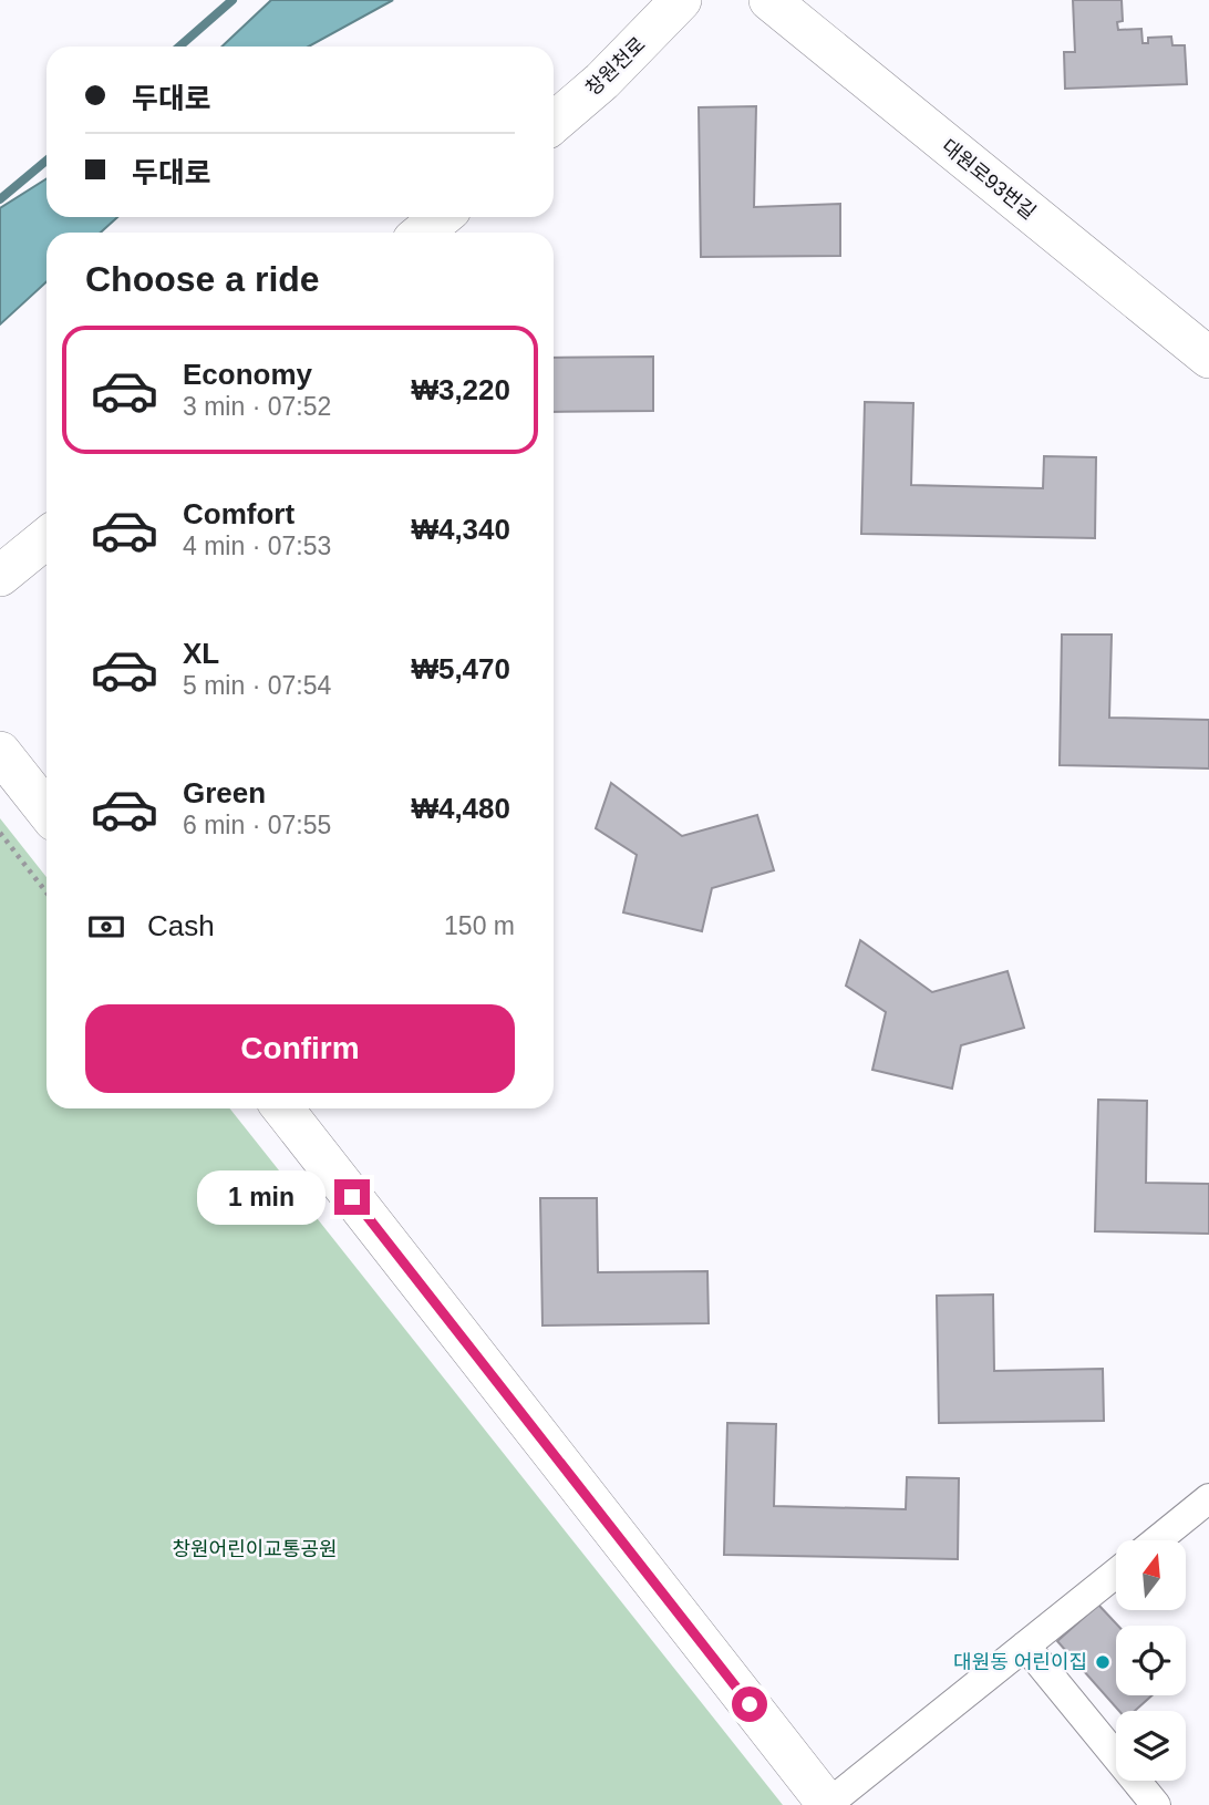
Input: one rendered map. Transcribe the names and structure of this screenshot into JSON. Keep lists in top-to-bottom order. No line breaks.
{"streets":{"street":["창원천로","대원로93번길"]},"parks":["창원어린이교통공원"],"places":["대원동 어린이집"],"north":"top","page":{"banner":["두대로","두대로"],"heading":"Choose a ride","list":[{"name":"Economy","note":"3 min · 07:52","value":"₩3,220"},{"name":"Comfort","note":"4 min · 07:53","value":"₩4,340"},{"name":"XL","note":"5 min · 07:54","value":"₩5,470"},{"name":"Green","note":"6 min · 07:55","value":"₩4,480"}],"pay":["Cash","150 m"],"buttons":"Confirm","bubble":"1 min"}}
